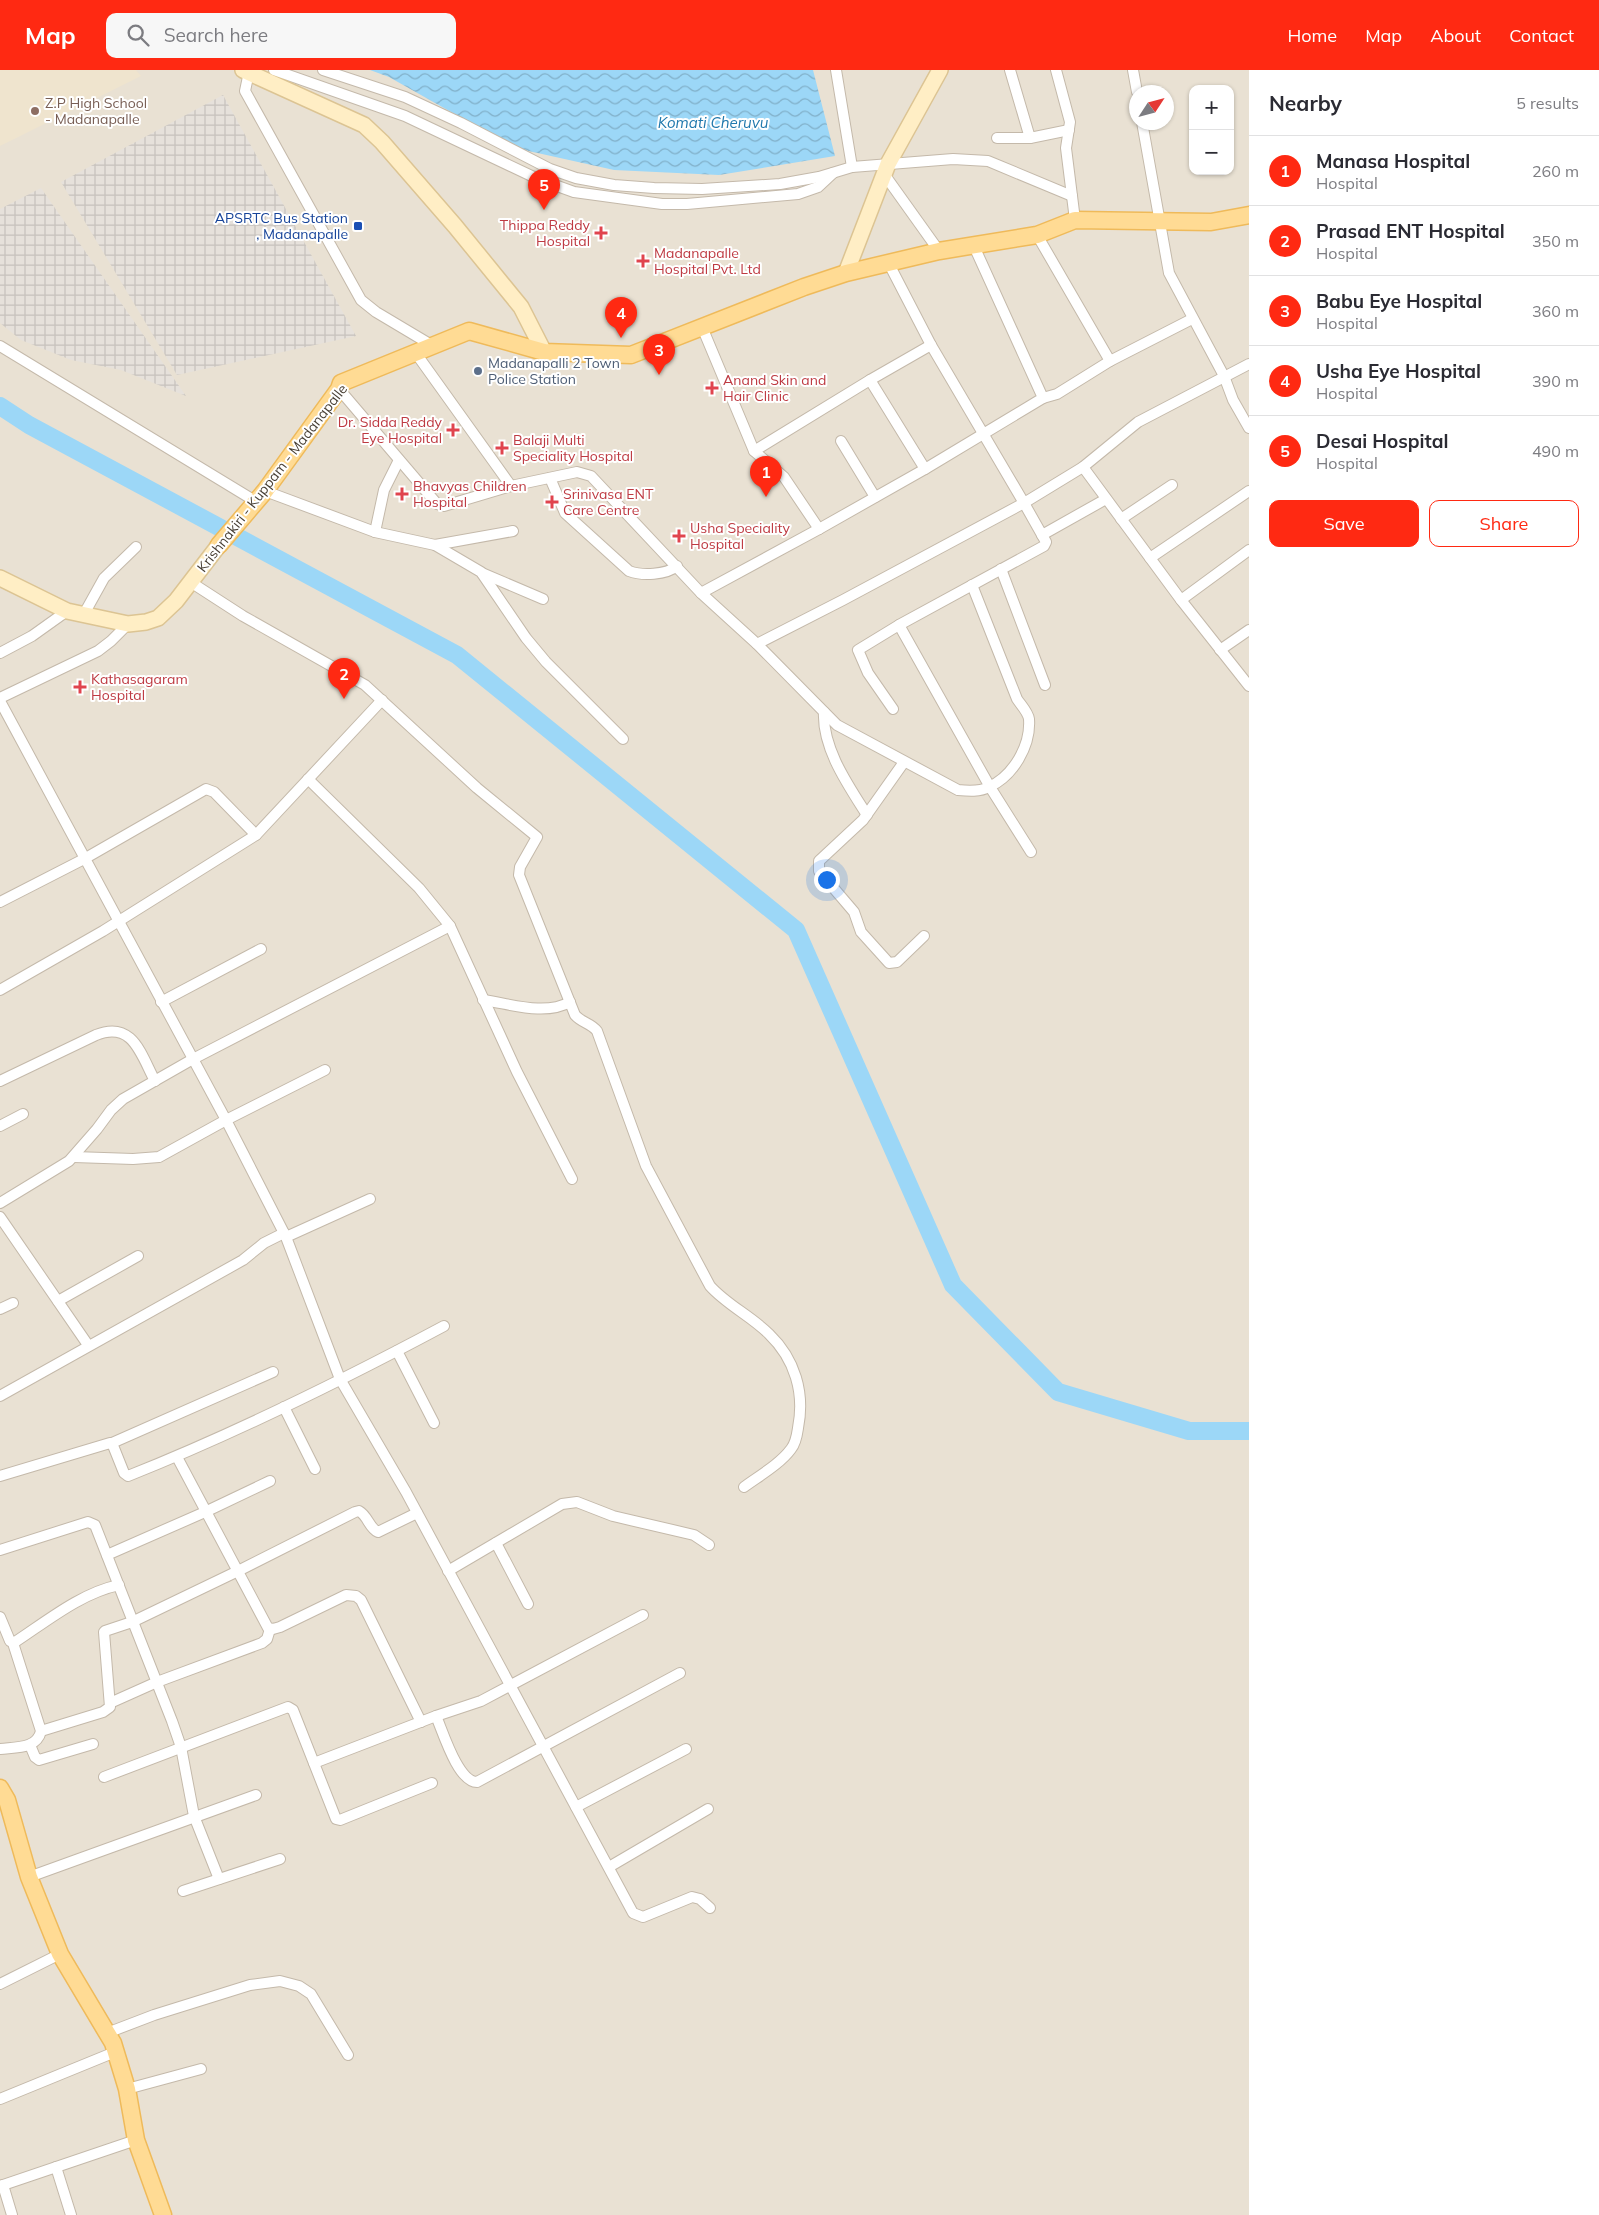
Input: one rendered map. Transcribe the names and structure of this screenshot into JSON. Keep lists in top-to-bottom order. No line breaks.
{"streets":{"main road":["Krishnakiri - Kuppam - Madanapalle"]},"water":["Komati Cheruvu"],"places":{"other":["Z.P High School - Madanapalle","Madanapalli 2 Town Police Station"],"transit":["APSRTC Bus Station , Madanapalle"],"health":["Thippa Reddy Hospital","Madanapalle Hospital Pvt. Ltd","Anand Skin and Hair Clinic","Dr. Sidda Reddy Eye Hospital","Balaji Multi Speciality Hospital","Bhavyas Children Hospital","Srinivasa ENT Care Centre","Usha Speciality Hospital","Kathasagaram Hospital"]},"north":"top right","page":{"header":"Map","search":"Search here","nav":["Home","Map","About","Contact"],"heading":["Nearby","5 results"],"map_buttons":["+","−"],"list":[{"mark":"1","name":"Manasa Hospital","note":"Hospital","value":"260 m"},{"mark":"2","name":"Prasad ENT Hospital","note":"Hospital","value":"350 m"},{"mark":"3","name":"Babu Eye Hospital","note":"Hospital","value":"360 m"},{"mark":"4","name":"Usha Eye Hospital","note":"Hospital","value":"390 m"},{"mark":"5","name":"Desai Hospital","note":"Hospital","value":"490 m"}],"pins":["5","4","3","1","2"],"buttons":["Save","Share"]}}
